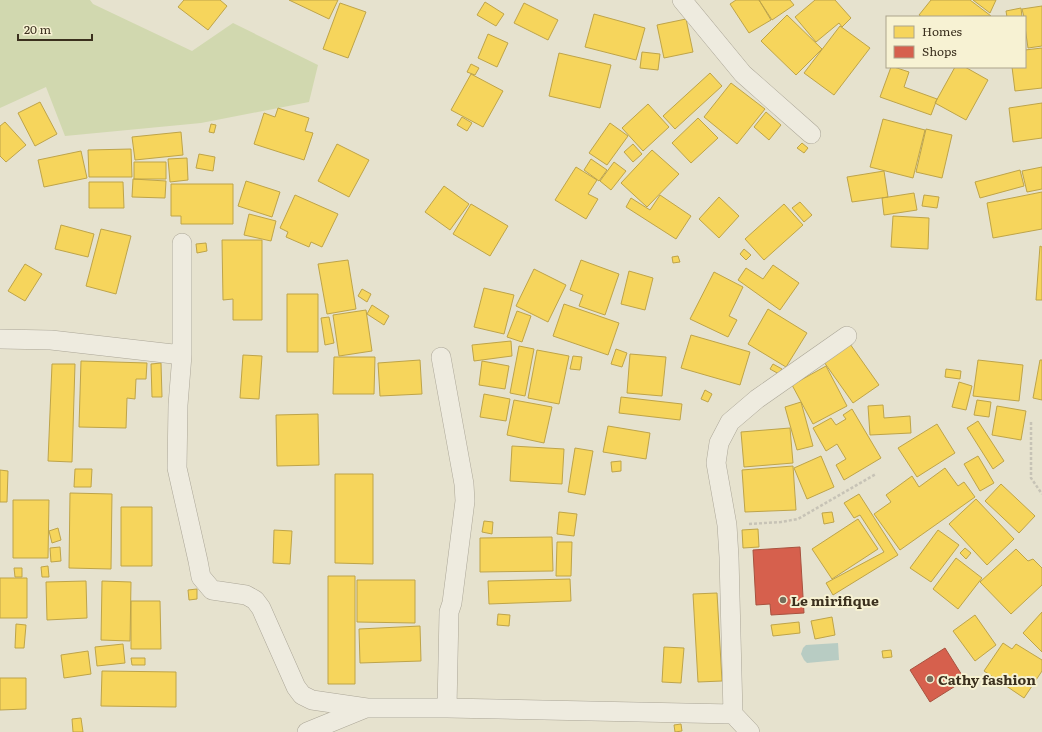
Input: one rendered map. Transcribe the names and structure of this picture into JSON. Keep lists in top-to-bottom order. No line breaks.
{"places":["Le mirifique","Cathy fashion"],"legend":["Homes","Shops"],"scale_bar":"20 m"}
